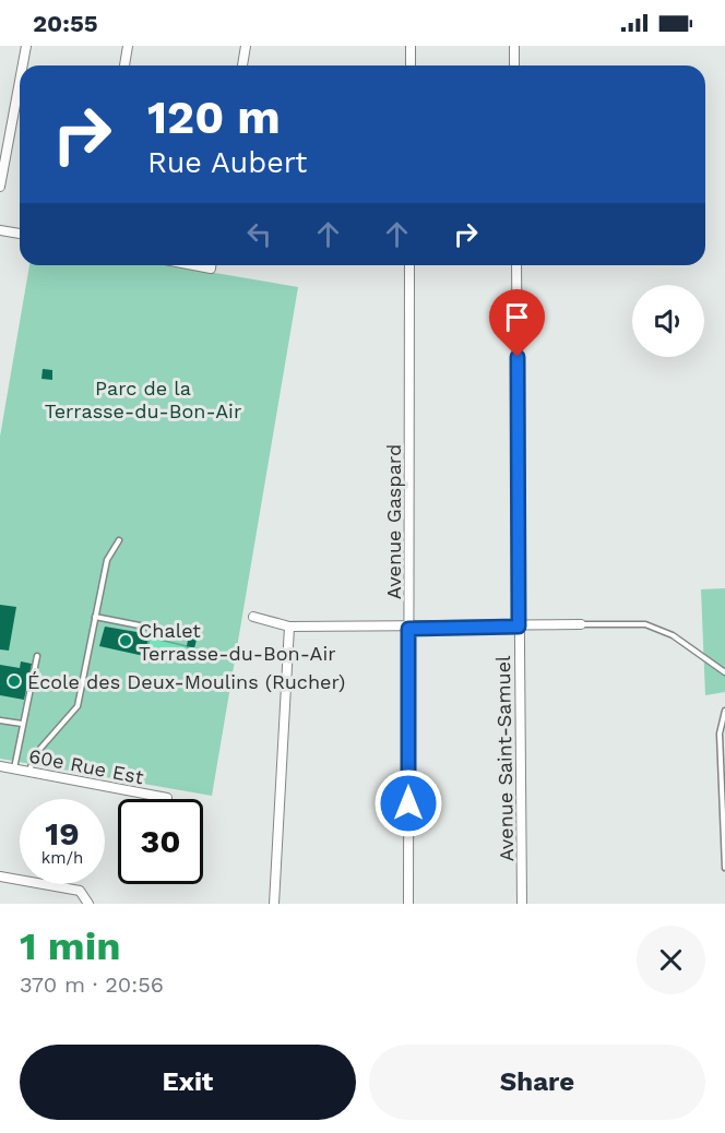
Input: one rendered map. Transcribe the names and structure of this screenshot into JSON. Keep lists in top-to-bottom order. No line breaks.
{"streets":{"street":["Avenue Gaspard","Avenue Saint-Samuel","60e Rue Est"]},"parks":["Parc de la Terrasse-du-Bon-Air"],"places":["Chalet Terrasse-du-Bon-Air","École des Deux-Moulins (Rucher)"],"page":{"status":"20:55","turn":["120 m","Rue Aubert"],"speed":"19 km/h","limit":"30","heading":["1 min","370 m · 20:56"],"buttons":["Exit","Share"]}}
